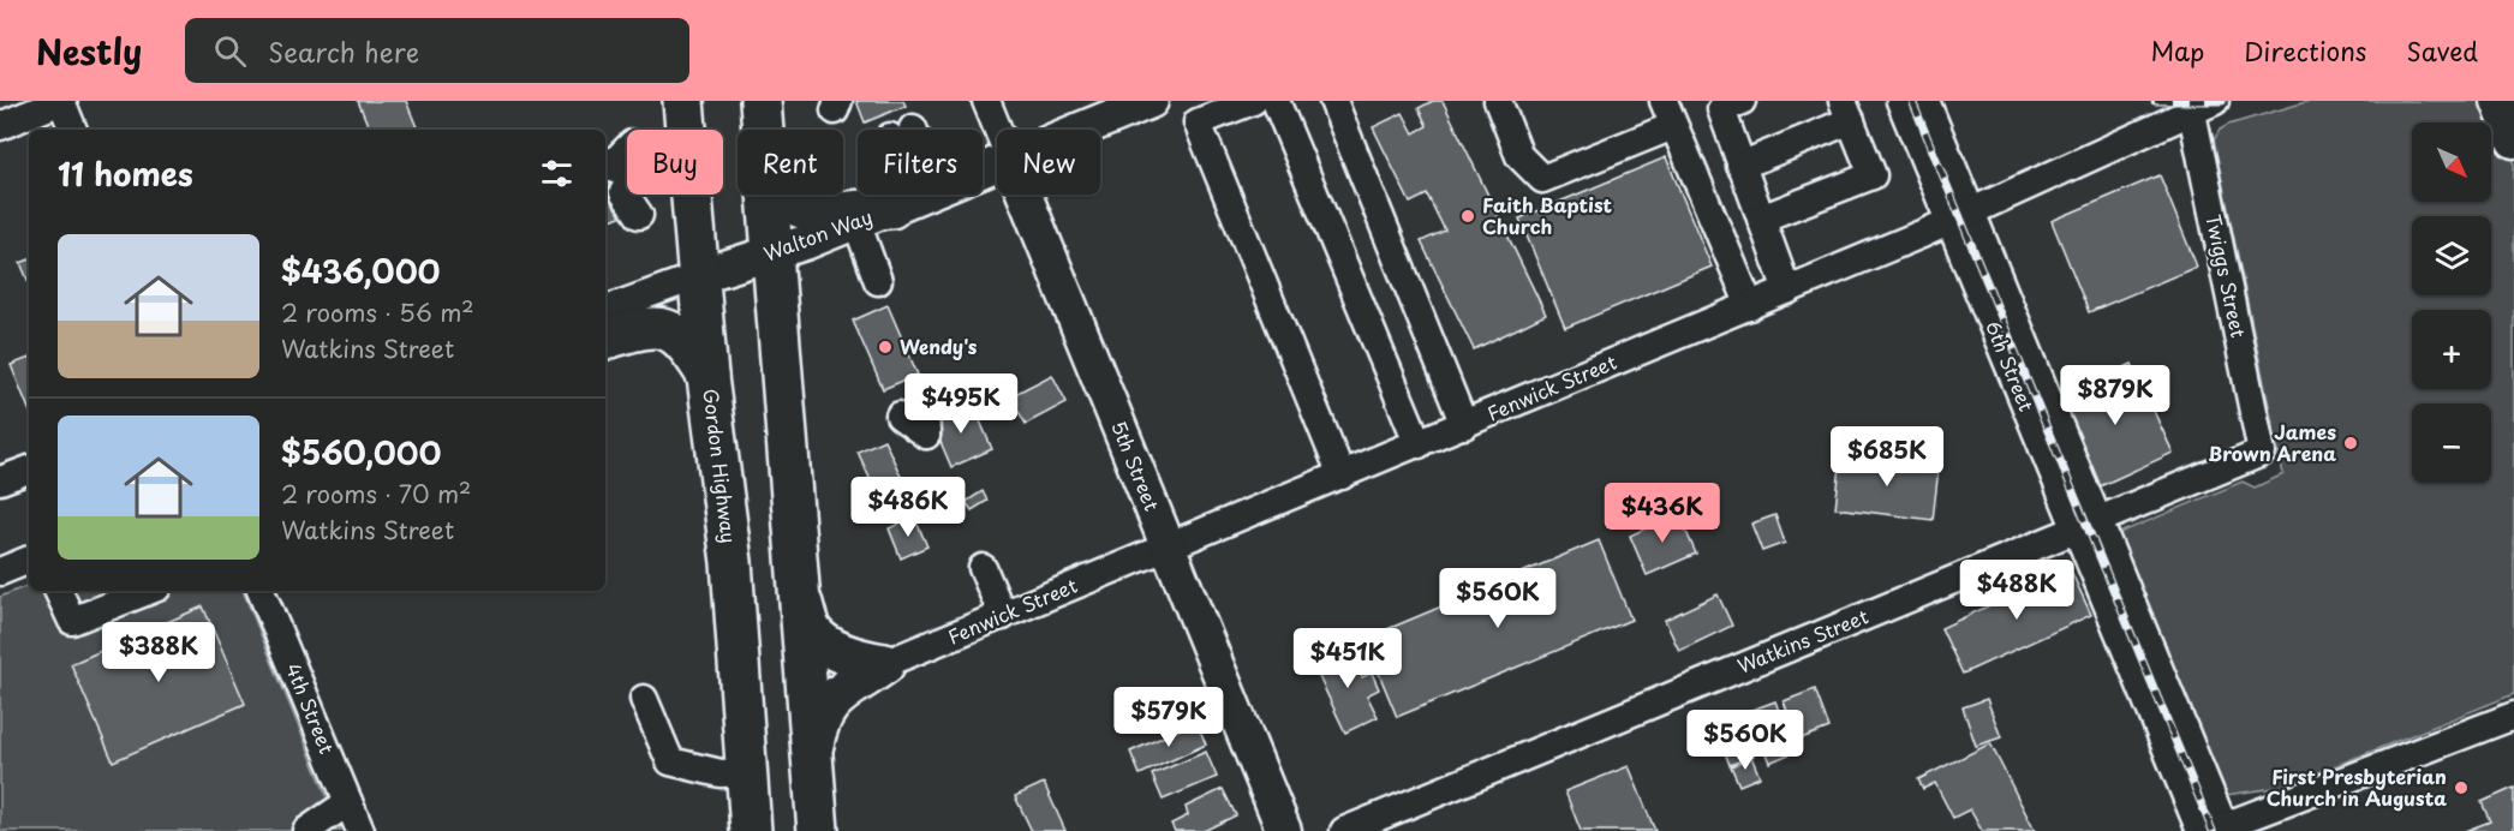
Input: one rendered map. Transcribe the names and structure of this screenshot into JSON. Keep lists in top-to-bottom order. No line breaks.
{"streets":{"highway":["Gordon Highway"],"main road":["Walton Way","5th Street"],"street":["Twiggs Street","6th Street","Fenwick Street","Watkins Street","4th Street"]},"crossings":[["Walton Way","Gordon Highway"],["Twiggs Street","Fenwick Street"],["Twiggs Street","Watkins Street"],["6th Street","Fenwick Street"],["6th Street","Watkins Street"],["Fenwick Street","5th Street"]],"places":["Faith Baptist Church","Wendy's","James Brown Arena","First Presbyterian Church in Augusta"],"north":"bottom right","page":{"header":"Nestly","search":"Search here","nav":["Map","Directions","Saved"],"map_buttons":["+","−"],"chip":["Buy","Rent","Filters","New"],"heading":"11 homes","list":[{"name":"$436,000","note":"2 rooms · 56 m² · Watkins Street"},{"name":"$560,000","note":"2 rooms · 70 m² · Watkins Street"}],"price":["$879K","$495K","$685K","$486K","$436K","$488K","$560K","$388K","$451K","$579K","$560K"]}}
